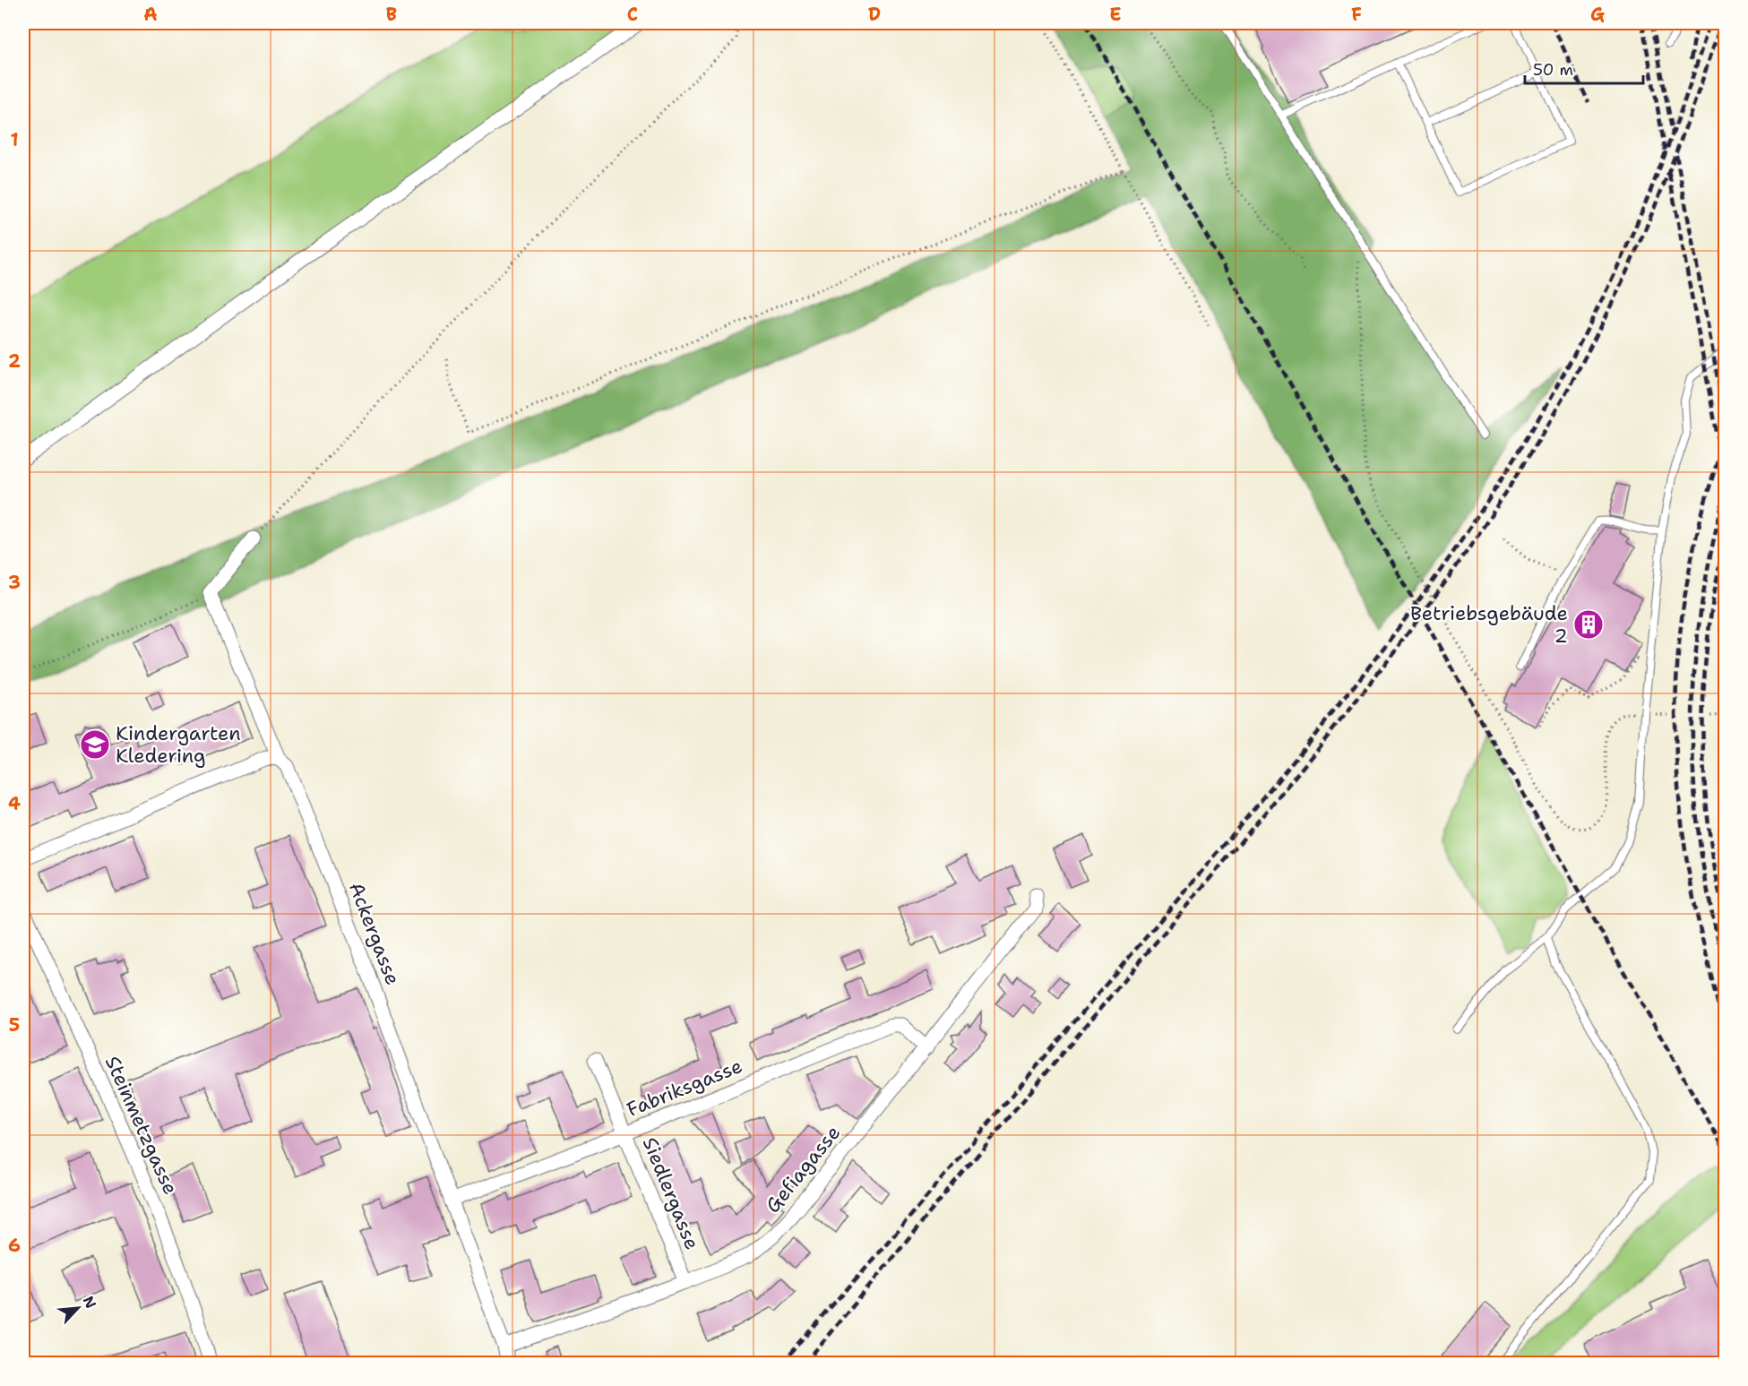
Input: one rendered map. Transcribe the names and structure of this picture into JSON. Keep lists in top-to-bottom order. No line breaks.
{"streets":{"street":["Ackergasse","Fabriksgasse","Steinmetzgasse","Gefiagasse","Siedlergasse"]},"crossings":[["Ackergasse","Fabriksgasse"],["Ackergasse","Gefiagasse"],["Fabriksgasse","Gefiagasse"],["Fabriksgasse","Siedlergasse"],["Gefiagasse","Siedlergasse"]],"places":{"building":["Betriebsgebäude 2"],"school or university":["Kindergarten Kledering"]},"scale_bar":"50 m","north":"top right","grid":{"columns":["A","B","C","D","E","F","G"],"rows":["1","2","3","4","5","6"]}}
